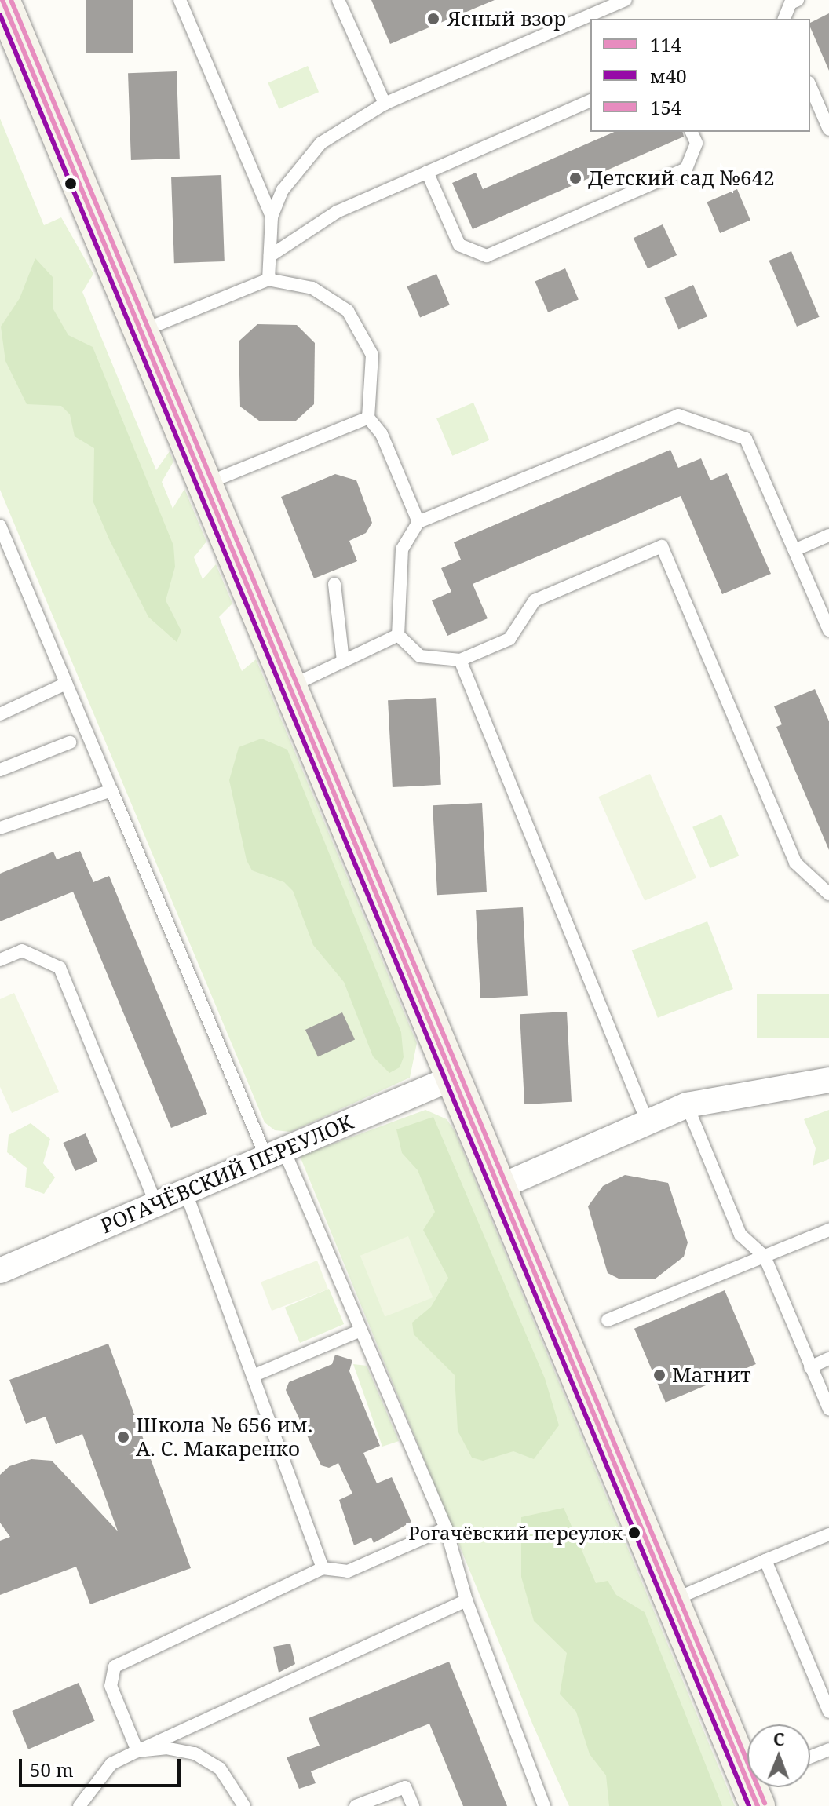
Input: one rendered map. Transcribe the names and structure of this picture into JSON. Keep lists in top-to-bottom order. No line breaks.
{"streets":{"street":["РОГАЧЁВСКИЙ ПЕРЕУЛОК"]},"places":["Ясный взор","Детский сад №642","Магнит","Школа № 656 им. А. С. Макаренко","Рогачёвский переулок"],"lines":["transit line 114","transit line 154","transit line м40"],"legend":["114","м40","154"],"scale_bar":"50 m","north":"top"}
